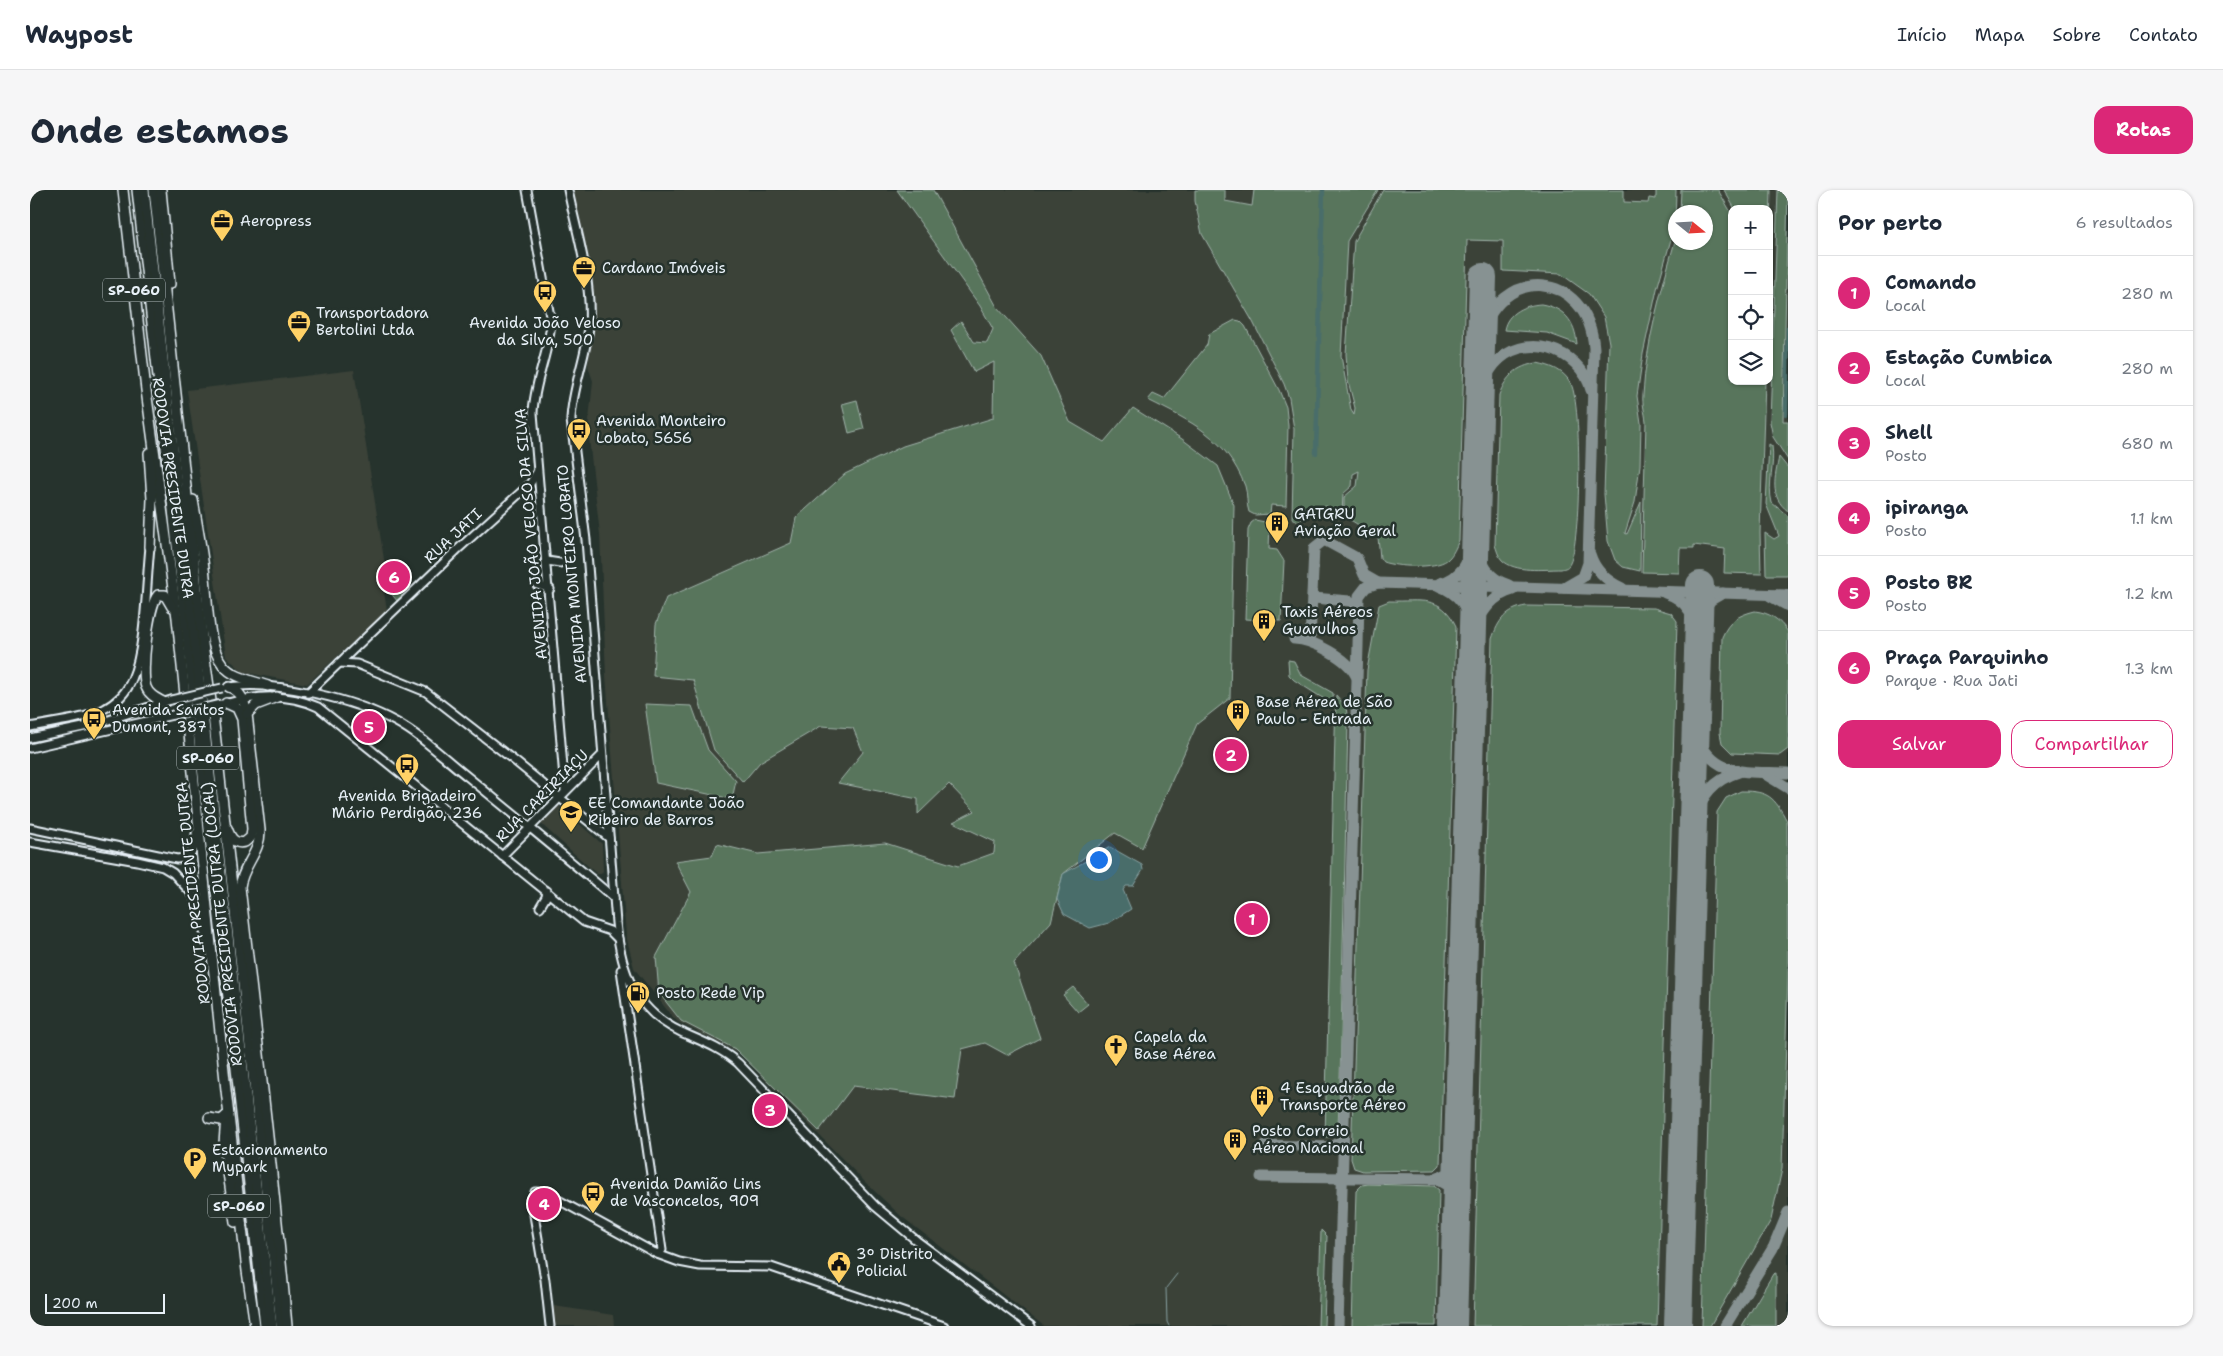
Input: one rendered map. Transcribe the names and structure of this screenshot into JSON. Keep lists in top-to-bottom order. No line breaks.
{"streets":{"highway":["SP-060","RODOVIA PRESIDENTE DUTRA","RODOVIA PRESIDENTE DUTRA (LOCAL)"],"main road":["AVENIDA JOÃO VELOSO DA SILVA","RUA JATI","AVENIDA MONTEIRO LOBATO","RUA CARIRIAÇU"]},"crossings":[["AVENIDA JOÃO VELOSO DA SILVA","RUA JATI"],["AVENIDA JOÃO VELOSO DA SILVA","RUA CARIRIAÇU"],["AVENIDA MONTEIRO LOBATO","RUA CARIRIAÇU"]],"places":{"office":["Aeropress","Cardano Imóveis","Transportadora Bertolini Ltda"],"bus stop":["Avenida João Veloso da Silva, 500","Avenida Monteiro Lobato, 5656","Avenida Santos Dumont, 387","Avenida Brigadeiro Mário Perdigão, 236","Avenida Damião Lins de Vasconcelos, 909"],"building":["GATGRU Aviação Geral","Taxis Aéreos Guarulhos","Base Aérea de São Paulo - Entrada","4 Esquadrão de Transporte Aéreo","Posto Correio Aéreo Nacional"],"school or university":["EE Comandante João Ribeiro de Barros"],"fuel station":["Posto Rede Vip"],"church":["Capela da Base Aérea"],"parking":["Estacionamento Mypark"],"public building":["3º Distrito Policial"]},"scale_bar":"200 m","north":"right","page":{"header":"Waypost","nav":["Início","Mapa","Sobre","Contato"],"buttons":["Rotas",["Salvar","Compartilhar"]],"title":"Onde estamos","heading":["Por perto","6 resultados"],"map_buttons":["+","−"],"list":[{"mark":"1","name":"Comando","note":"Local","value":"280 m"},{"mark":"2","name":"Estação Cumbica","note":"Local","value":"280 m"},{"mark":"3","name":"Shell","note":"Posto","value":"680 m"},{"mark":"4","name":"ipiranga","note":"Posto","value":"1.1 km"},{"mark":"5","name":"Posto BR","note":"Posto","value":"1.2 km"},{"mark":"6","name":"Praça Parquinho","note":"Parque · Rua Jati","value":"1.3 km"}],"pins":["6","5","2","1","3","4"],"scale":"200 m"}}
